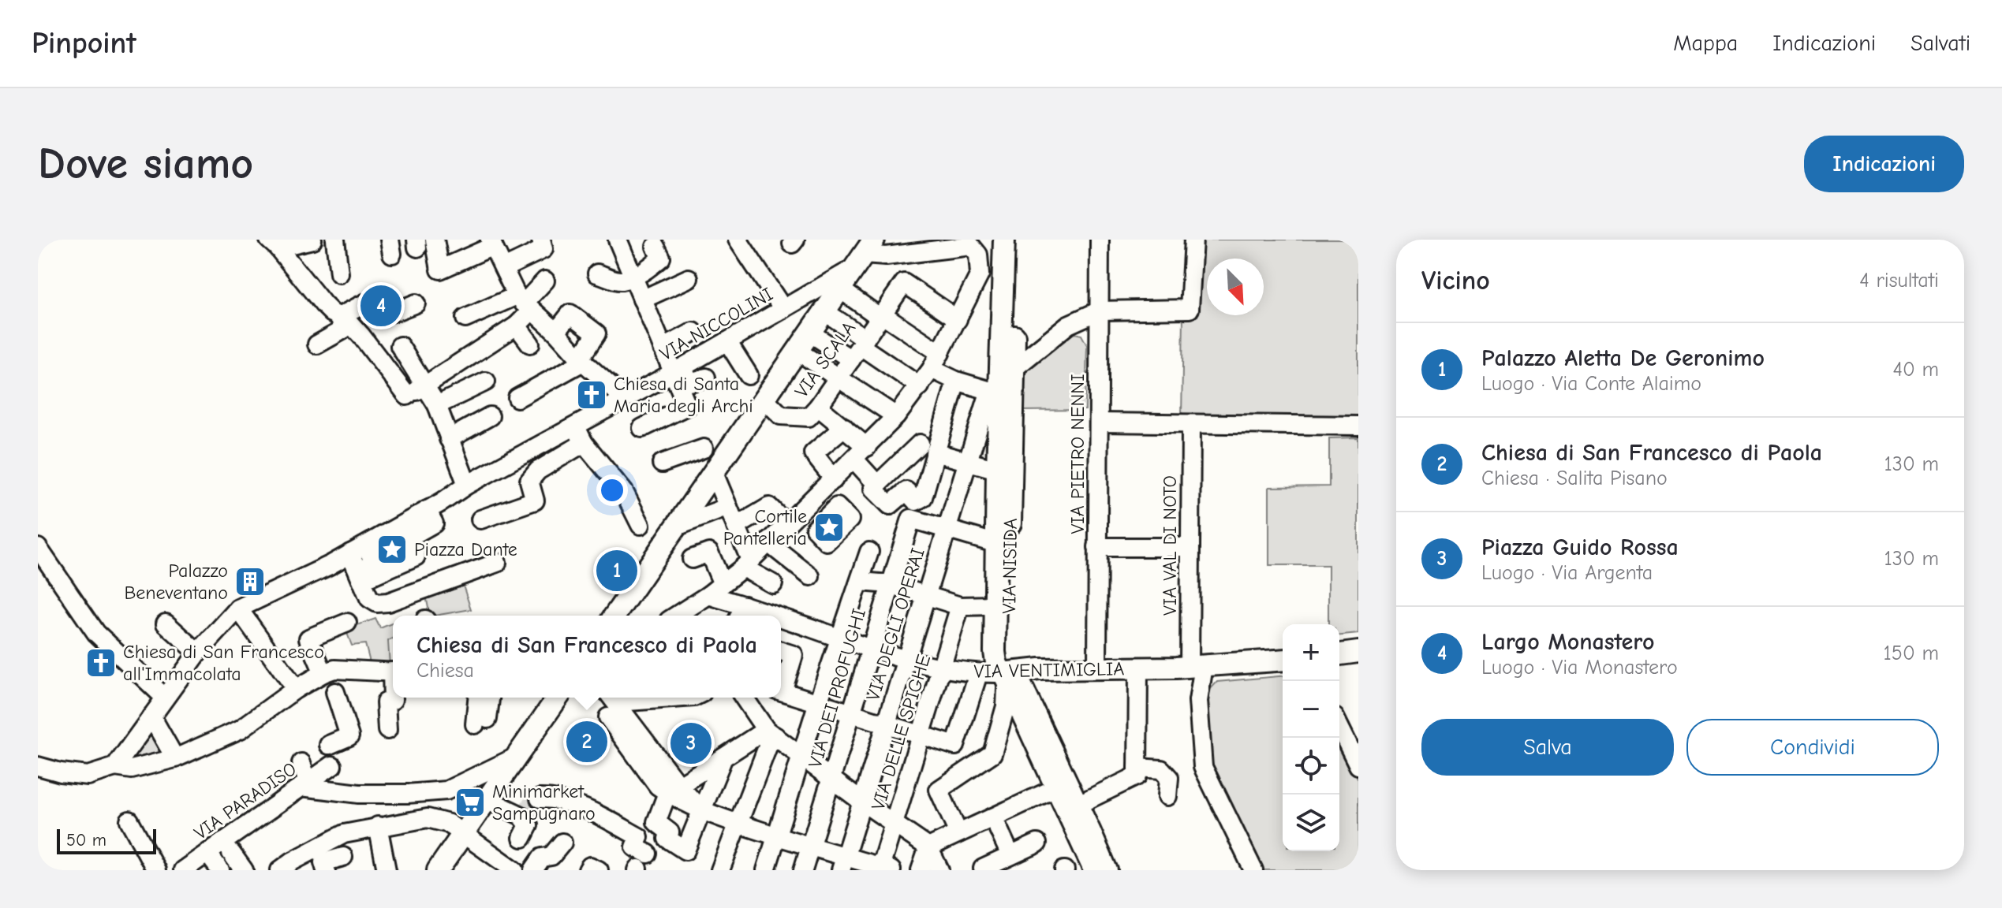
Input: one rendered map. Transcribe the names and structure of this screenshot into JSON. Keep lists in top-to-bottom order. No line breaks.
{"streets":{"main road":["VIA NISIDA","VIA VENTIMIGLIA"],"street":["VIA NICCOLINI","VIA SCALA","VIA PIETRO NENNI","VIA VAL DI NOTO","VIA DEGLI OPERAI","VIA DEI PROFUGHI","VIA DELLE SPIGHE","VIA PARADISO"]},"crossings":[["VIA PIETRO NENNI","VIA VENTIMIGLIA"],["VIA VAL DI NOTO","VIA VENTIMIGLIA"],["VIA NISIDA","VIA DEGLI OPERAI"],["VIA NISIDA","VIA VENTIMIGLIA"],["VIA DEGLI OPERAI","VIA VENTIMIGLIA"],["VIA VENTIMIGLIA","VIA DEI PROFUGHI"],["VIA VENTIMIGLIA","VIA DELLE SPIGHE"]],"places":{"church":["Chiesa di Santa Maria degli Archi","Chiesa di San Francesco all'Immacolata"],"place":["Cortile Pantelleria","Piazza Dante"],"building":["Palazzo Beneventano"],"supermarket":["Minimarket Sampugnaro"]},"scale_bar":"50 m","north":"bottom right","page":{"header":"Pinpoint","nav":["Mappa","Indicazioni","Salvati"],"buttons":["Indicazioni",["Salva","Condividi"]],"title":"Dove siamo","heading":["Vicino","4 risultati"],"pins":["4","1","2","3"],"list":[{"mark":"1","name":"Palazzo Aletta De Geronimo","note":"Luogo · Via Conte Alaimo","value":"40 m"},{"mark":"2","name":"Chiesa di San Francesco di Paola","note":"Chiesa · Salita Pisano","value":"130 m"},{"mark":"3","name":"Piazza Guido Rossa","note":"Luogo · Via Argenta","value":"130 m"},{"mark":"4","name":"Largo Monastero","note":"Luogo · Via Monastero","value":"150 m"}],"popup":["Chiesa di San Francesco di Paola","Chiesa"],"map_buttons":["+","−"],"scale":"50 m"}}
